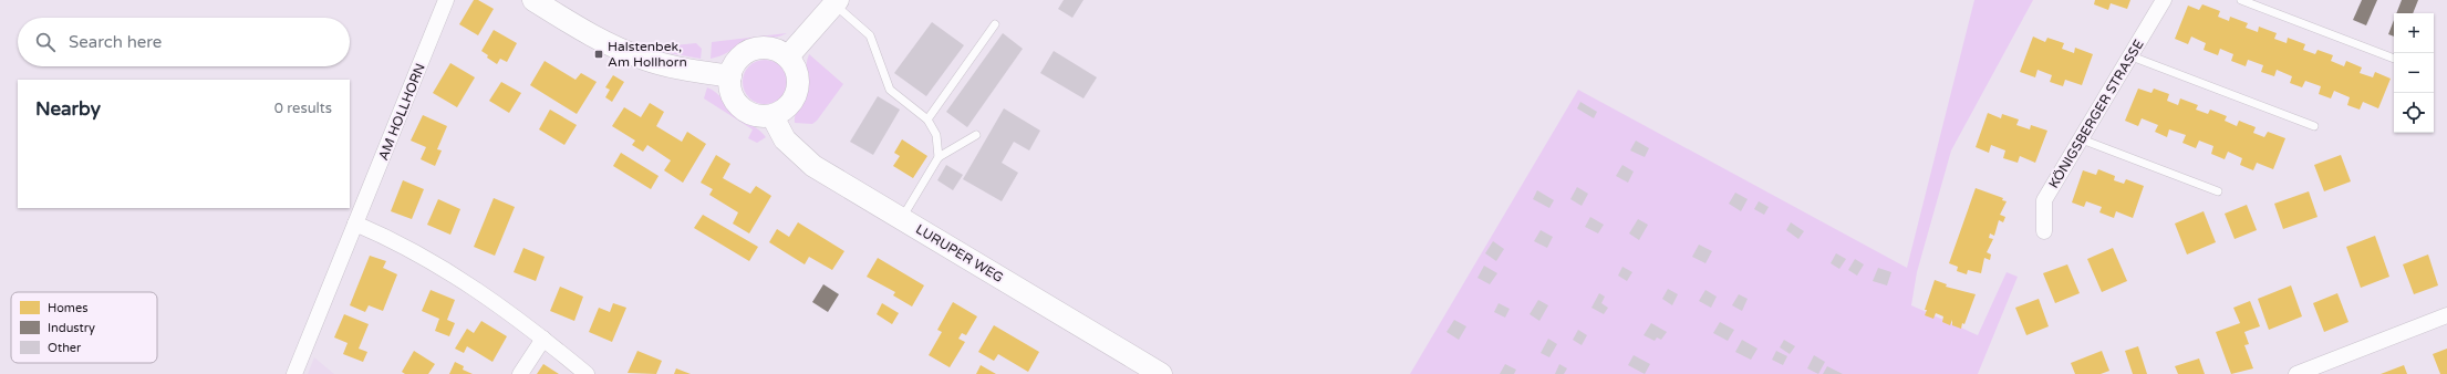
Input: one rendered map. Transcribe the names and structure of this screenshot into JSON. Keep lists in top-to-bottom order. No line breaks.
{"streets":{"street":["AM HOLLHORN","KÖNIGSBERGER STRASSE","LURUPER WEG"]},"places":{"transit":["Halstenbek, Am Hollhorn"]},"legend":["Homes","Industry","Other"],"page":{"map_buttons":["+","−"],"search":"Search here","heading":["Nearby","0 results"]}}
